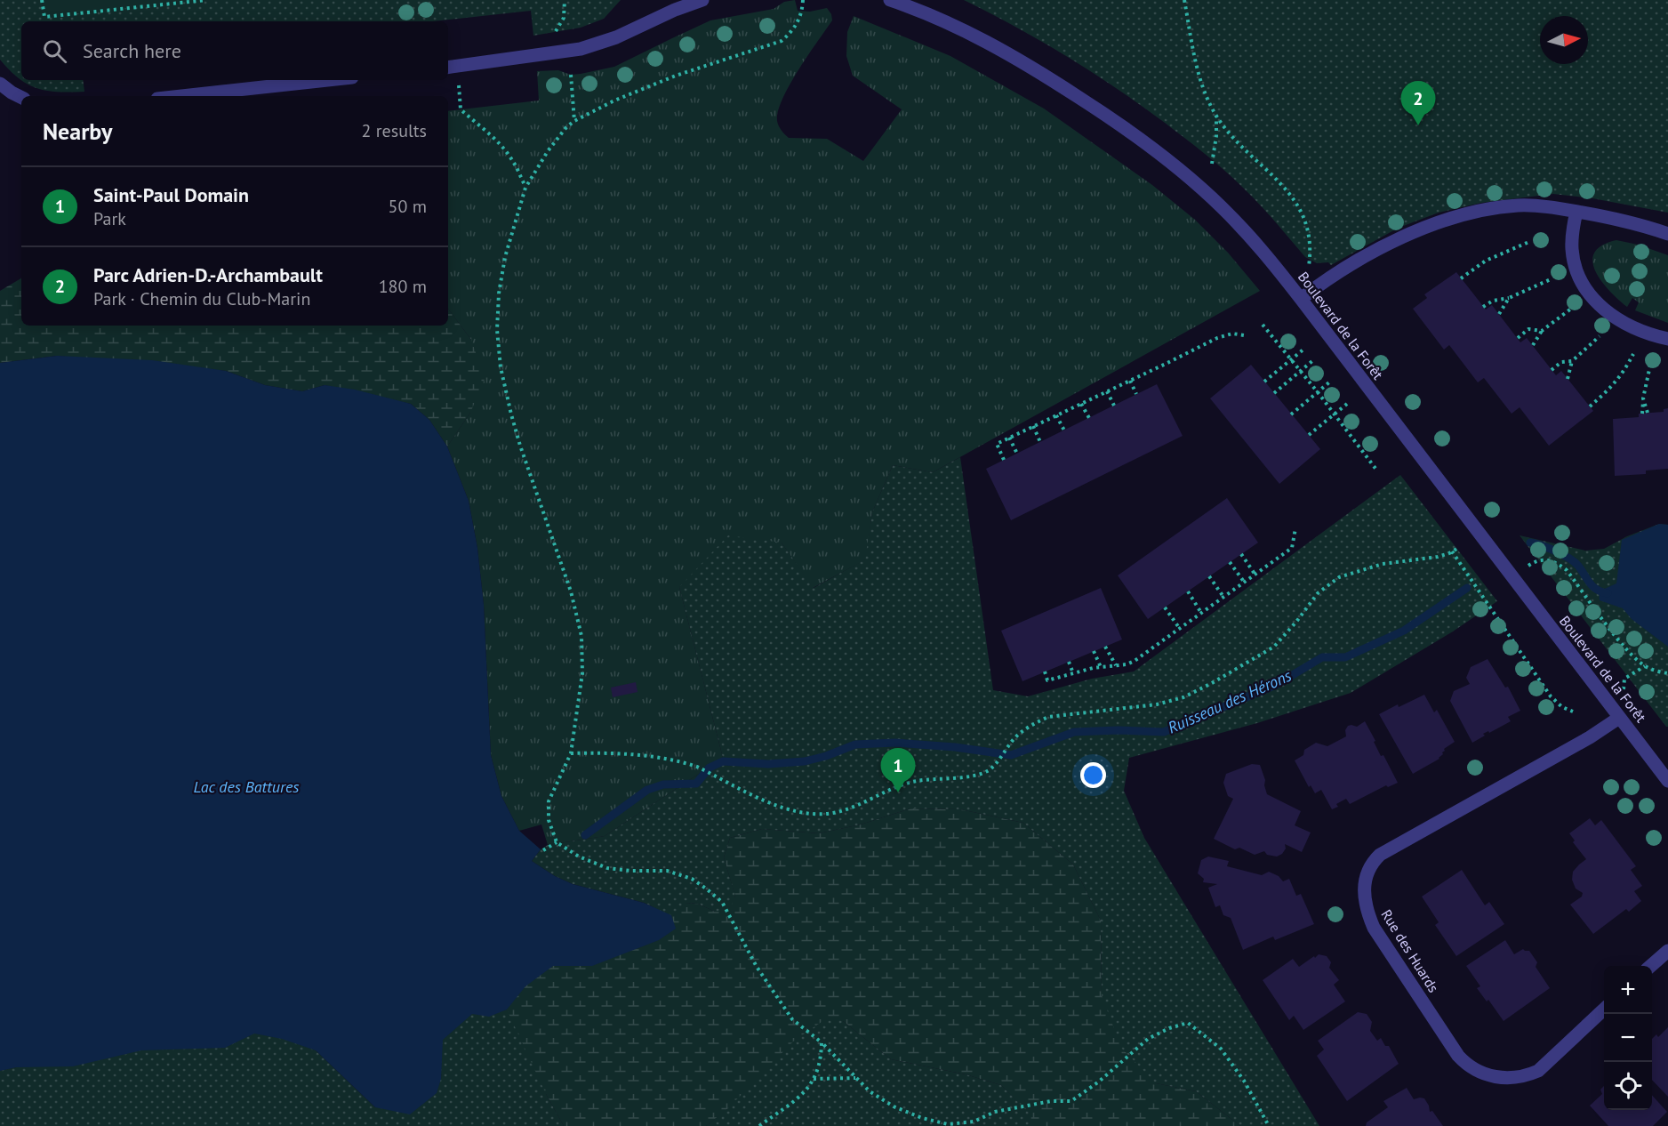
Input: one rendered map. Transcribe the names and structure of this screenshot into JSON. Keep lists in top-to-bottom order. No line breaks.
{"streets":{"street":["Boulevard de la Forêt","Rue des Huards"]},"crossings":[["Boulevard de la Forêt","Rue des Huards"]],"water":["Ruisseau des Hérons","Lac des Battures"],"north":"right","page":{"search":"Search here","pins":["2","1"],"heading":["Nearby","2 results"],"list":[{"mark":"1","name":"Saint-Paul Domain","note":"Park","value":"50 m"},{"mark":"2","name":"Parc Adrien-D.-Archambault","note":"Park · Chemin du Club-Marin","value":"180 m"}],"map_buttons":["+","−"]}}
